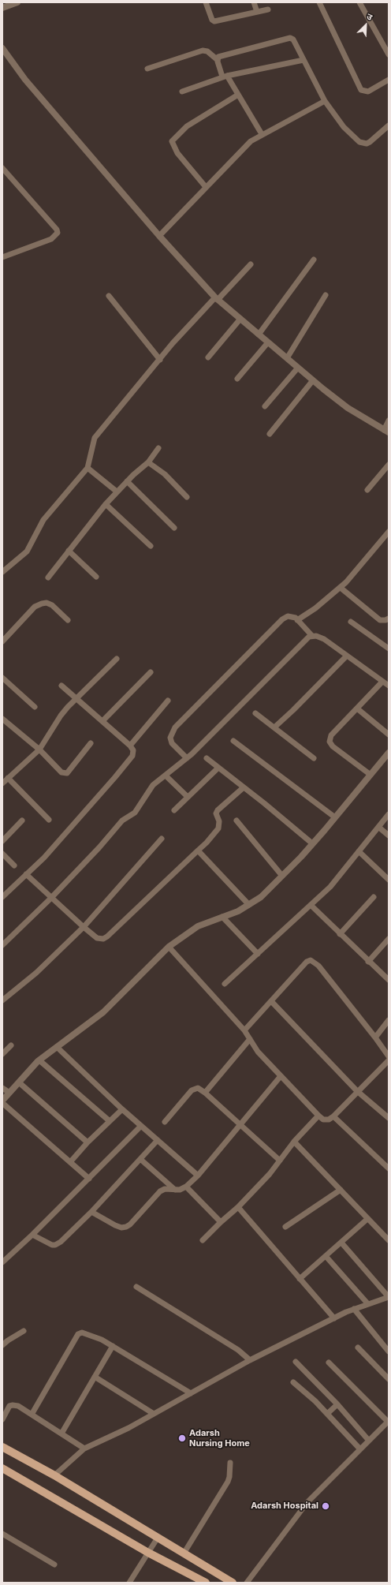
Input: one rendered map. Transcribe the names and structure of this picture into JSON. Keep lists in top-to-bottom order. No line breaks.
{"places":["Adarsh Nursing Home","Adarsh Hospital"],"north":"top right"}
